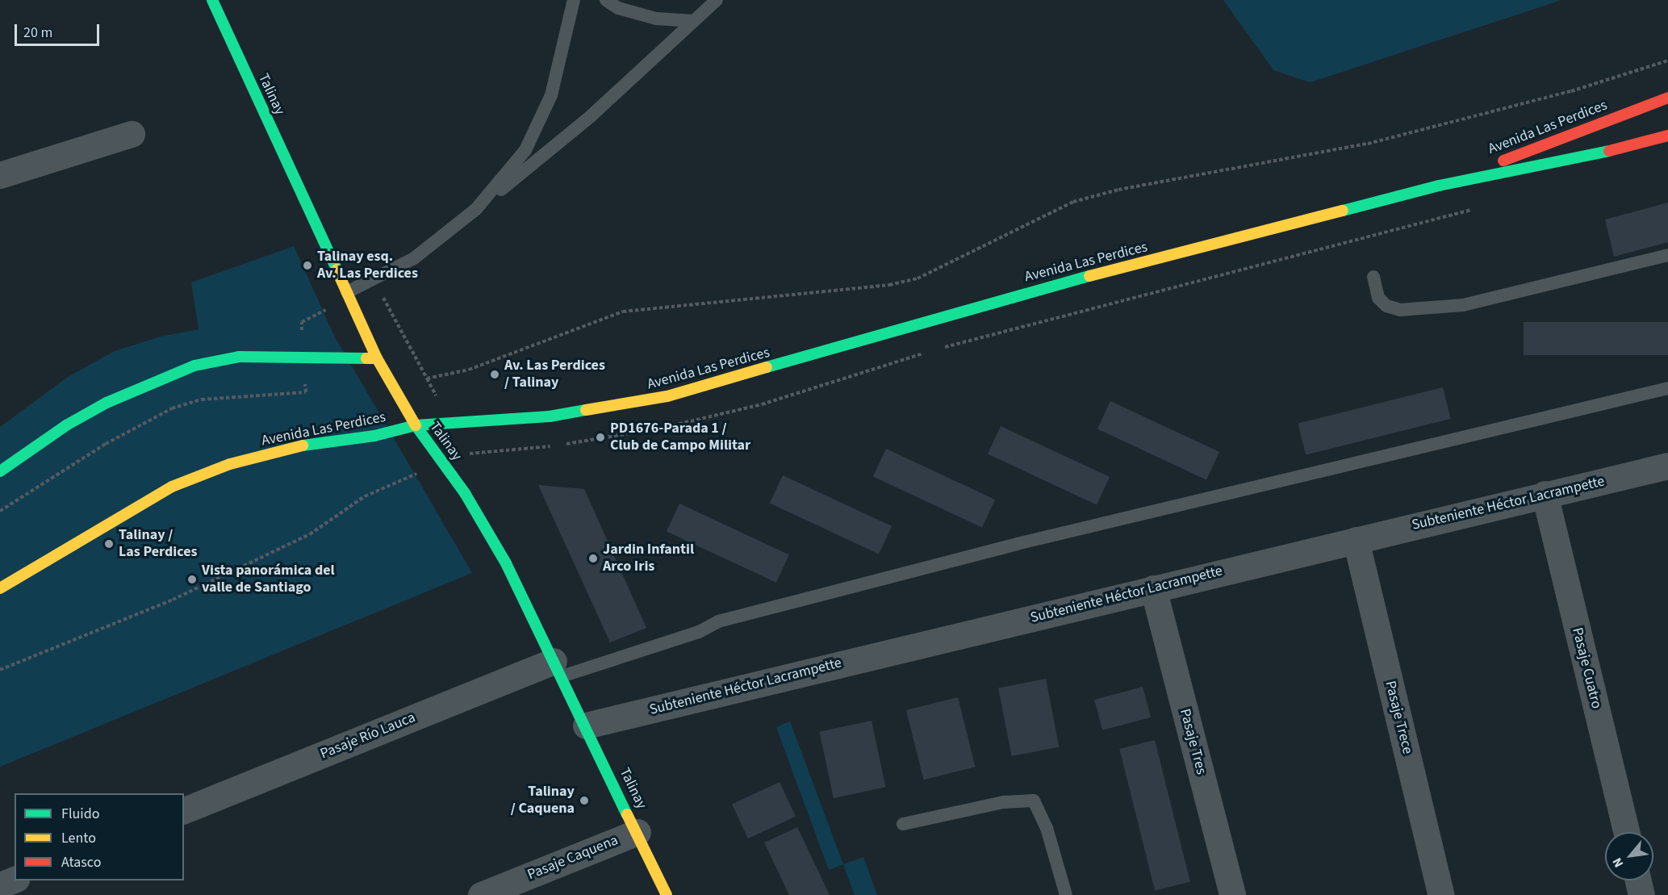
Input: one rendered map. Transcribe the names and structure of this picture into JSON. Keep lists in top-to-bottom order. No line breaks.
{"streets":{"main road":["Talinay","Avenida Las Perdices"],"street":["Subteniente Héctor Lacrampette","Pasaje Cuatro","Pasaje Trece","Pasaje Río Lauca","Pasaje Tres","Pasaje Caquena"]},"crossings":[["Talinay","Avenida Las Perdices"],["Talinay","Subteniente Héctor Lacrampette"],["Talinay","Pasaje Río Lauca"],["Talinay","Pasaje Caquena"],["Subteniente Héctor Lacrampette","Pasaje Cuatro"],["Subteniente Héctor Lacrampette","Pasaje Trece"],["Subteniente Héctor Lacrampette","Pasaje Tres"]],"places":["Talinay esq. Av. Las Perdices","Av. Las Perdices / Talinay","PD1676-Parada 1 / Club de Campo Militar","Talinay / Las Perdices","Jardin Infantil Arco Iris","Vista panorámica del valle de Santiago","Talinay / Caquena"],"legend":["Fluido","Lento","Atasco"],"scale_bar":"20 m","north":"bottom left"}
